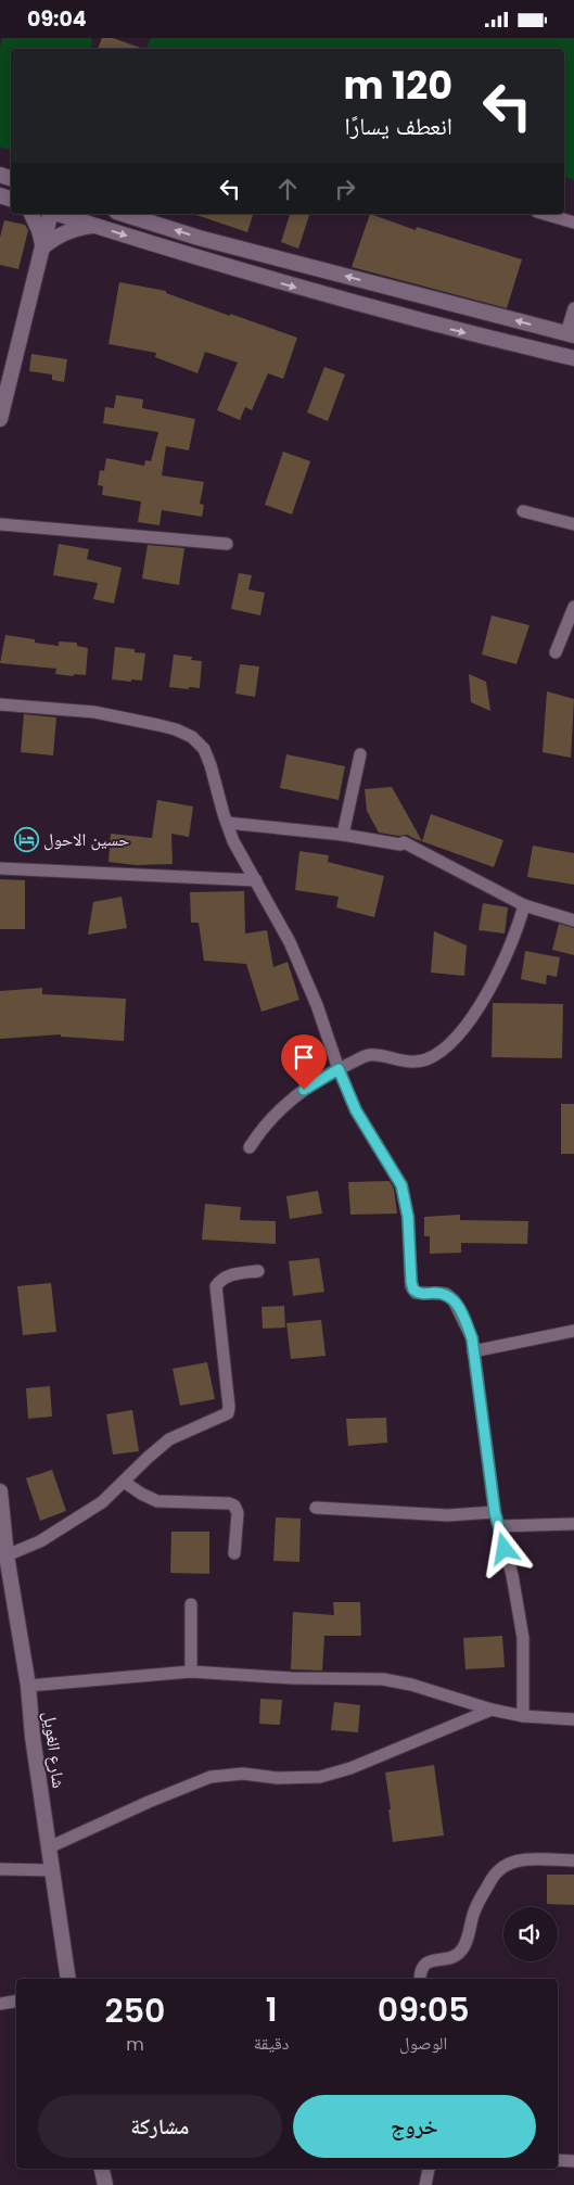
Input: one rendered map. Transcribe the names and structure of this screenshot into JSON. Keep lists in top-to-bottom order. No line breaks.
{"streets":{"street":["شارع الغويل"]},"places":{"hotel":["حسين الاحول"]},"page":{"status":"09:04","turn":["120 m","انعطف يسارًا"],"eta":["09:05","الوصول","1","دقيقة","250","m"],"buttons":["خروج","مشاركة"]}}
